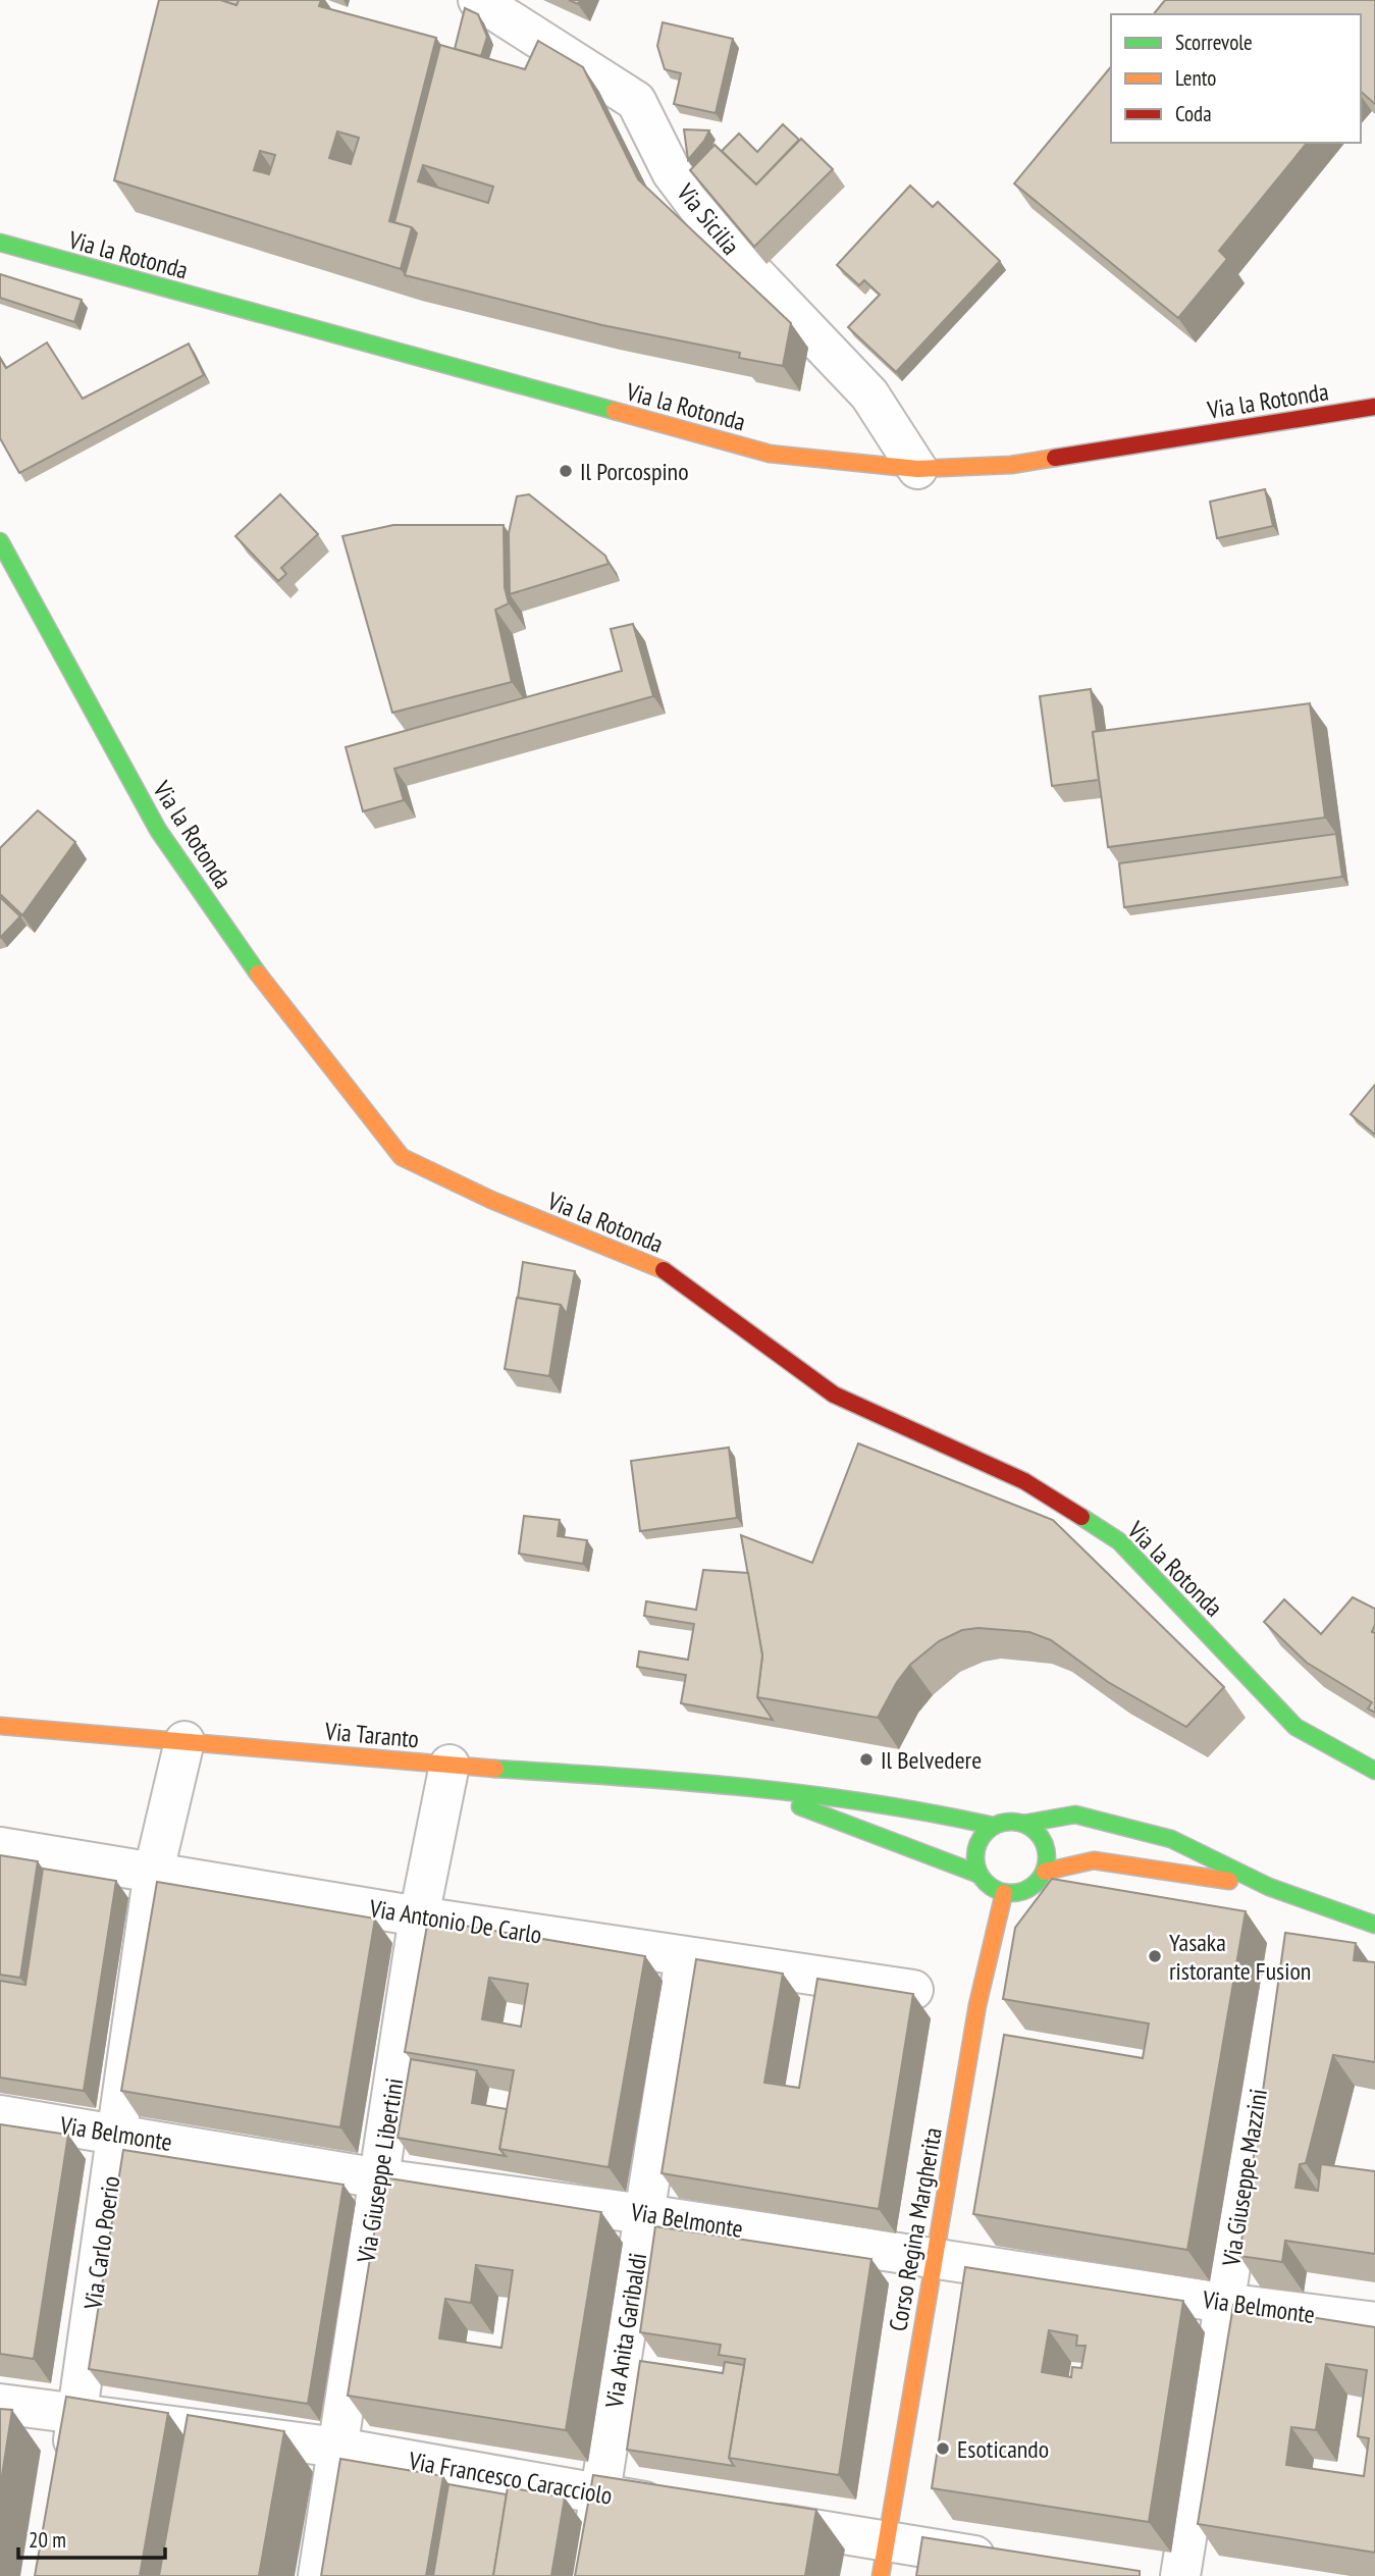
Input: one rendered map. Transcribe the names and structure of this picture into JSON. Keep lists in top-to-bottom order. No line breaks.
{"streets":{"main road":["Via la Rotonda","Via Taranto","Corso Regina Margherita"],"street":["Via Sicilia","Via Antonio De Carlo","Via Belmonte","Via Giuseppe Libertini","Via Giuseppe Mazzini","Via Carlo Poerio","Via Anita Garibaldi","Via Francesco Caracciolo"]},"crossings":[["Via Sicilia","Via la Rotonda"],["Via Taranto","Via Giuseppe Libertini"],["Via Taranto","Corso Regina Margherita"],["Via Taranto","Via Carlo Poerio"],["Via Antonio De Carlo","Via Giuseppe Libertini"],["Via Antonio De Carlo","Via Carlo Poerio"],["Via Antonio De Carlo","Via Anita Garibaldi"],["Via Belmonte","Via Giuseppe Libertini"],["Via Belmonte","Via Giuseppe Mazzini"],["Via Belmonte","Corso Regina Margherita"],["Via Belmonte","Via Carlo Poerio"],["Via Belmonte","Via Anita Garibaldi"],["Via Giuseppe Libertini","Via Francesco Caracciolo"],["Via Carlo Poerio","Via Francesco Caracciolo"],["Via Anita Garibaldi","Via Francesco Caracciolo"]],"places":["Il Porcospino","Il Belvedere","Yasaka ristorante Fusion","Esoticando"],"legend":["Scorrevole","Lento","Coda"],"scale_bar":"20 m"}
